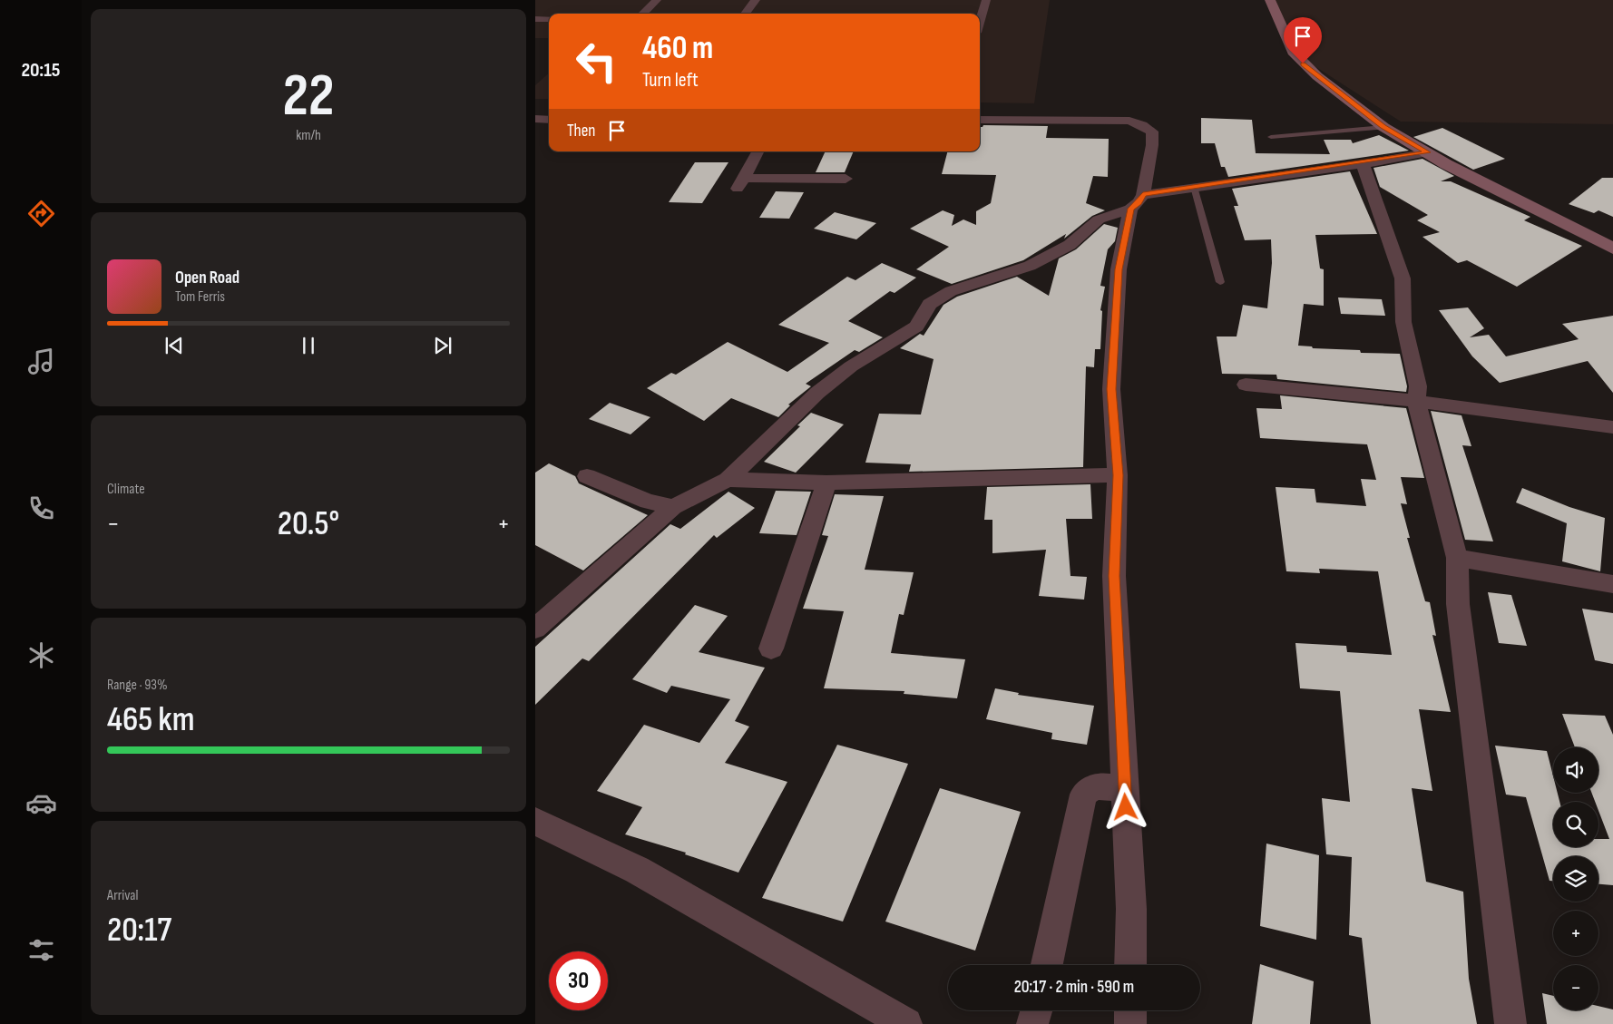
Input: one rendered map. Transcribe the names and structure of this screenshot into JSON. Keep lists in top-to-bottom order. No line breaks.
{"page":{"tabs":"20:15","tile":[["22","km/h"],"Climate",["Range · 93%","465 km"],["Arrival","20:17"]],"turn":["460 m","Turn left"],"then":"Then","song":["Open Road","Tom Ferris"],"heat":["−","20.5°","+"],"map_buttons":["+","−"],"limit":"30","trip":"20:17 · 2 min · 590 m"}}
